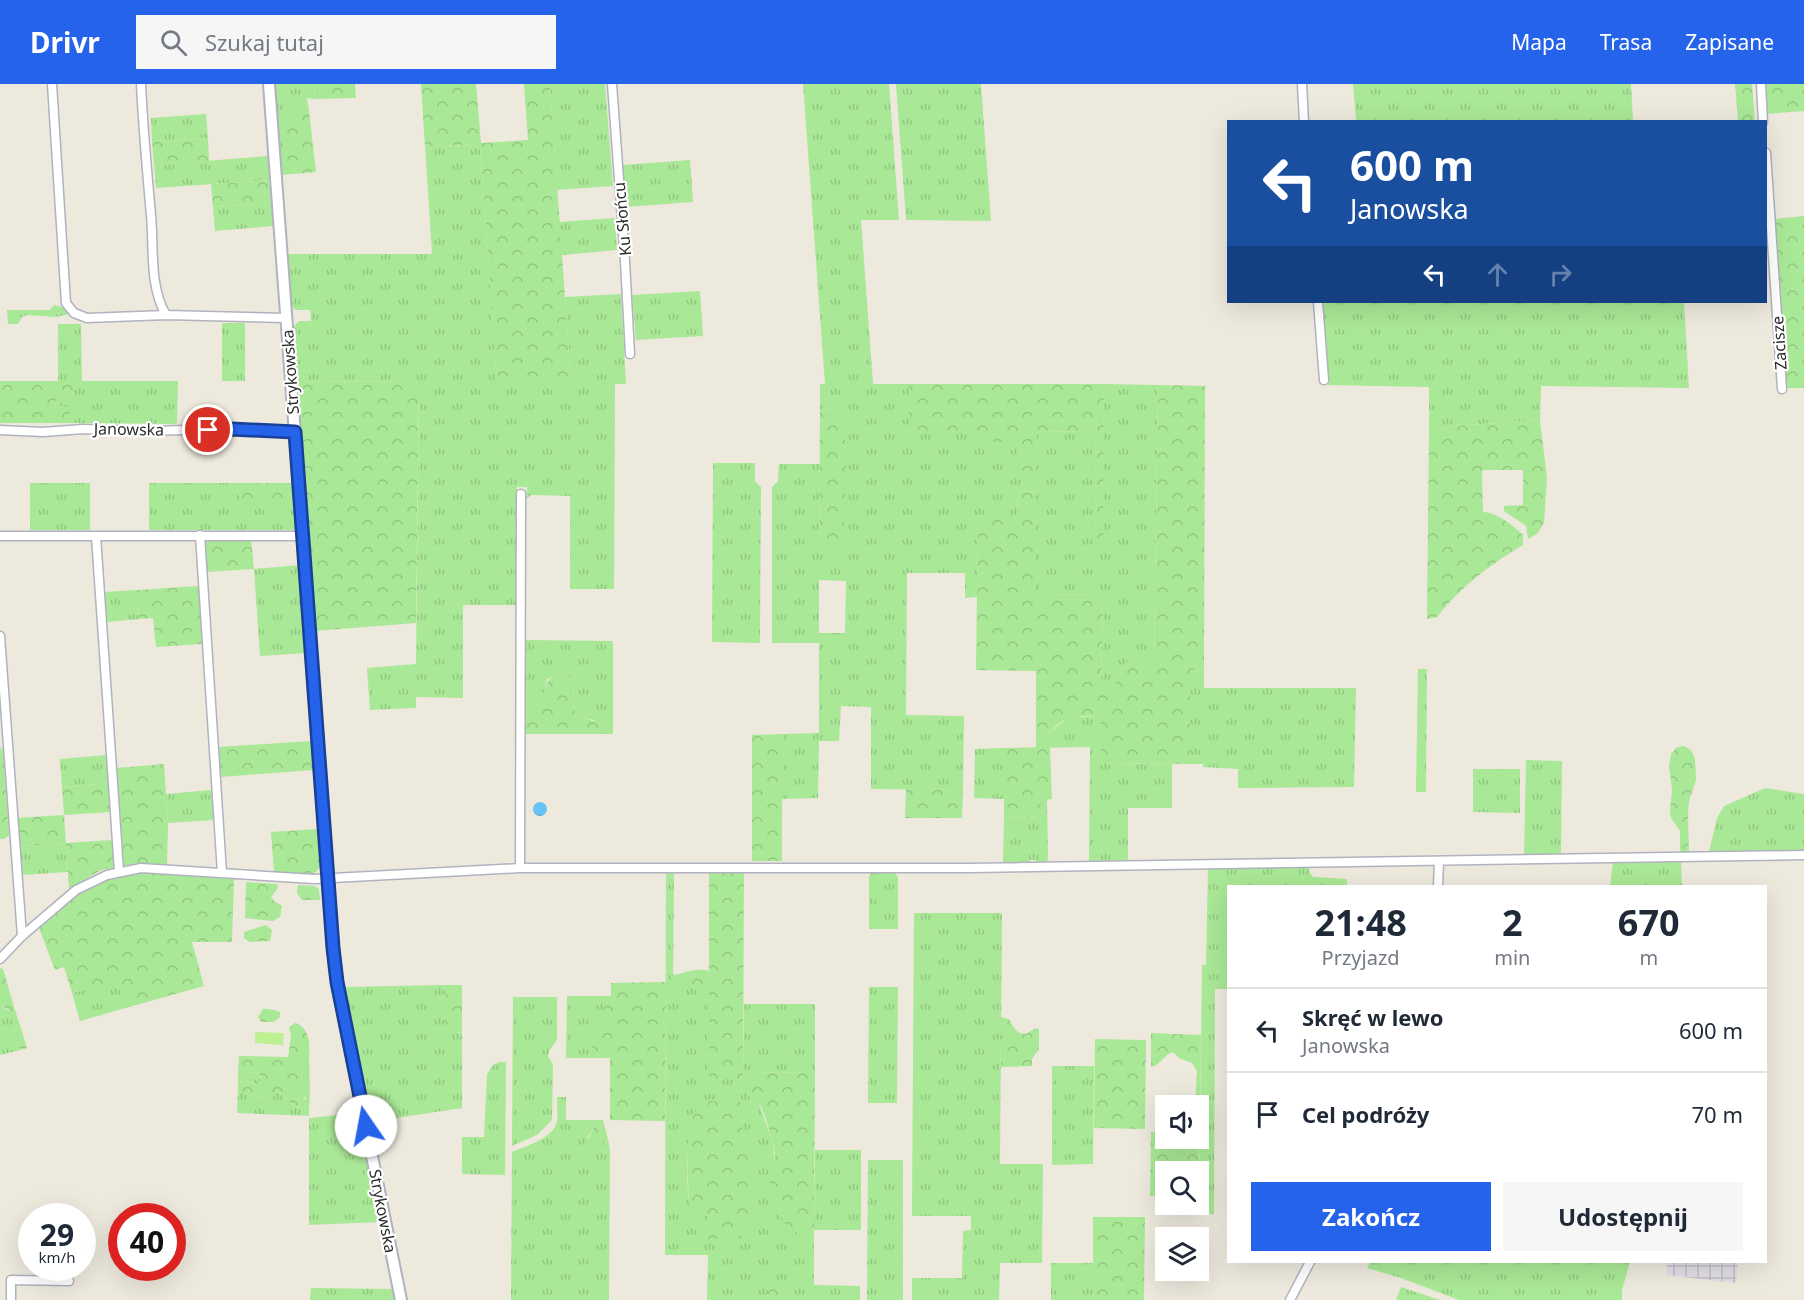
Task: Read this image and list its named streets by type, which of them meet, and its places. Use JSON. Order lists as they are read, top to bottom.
{
  "streets": {
    "street": [
      "Ku Słońcu",
      "Zacisze",
      "Strykowska",
      "Janowska"
    ]
  },
  "crossings": [
    ["Strykowska", "Janowska"]
  ],
  "page": {
    "header": "Drivr",
    "search": "Szukaj tutaj",
    "nav": ["Mapa", "Trasa", "Zapisane"],
    "turn": ["600 m", "Janowska"],
    "eta": [
      "21:48",
      "Przyjazd",
      "2",
      "min",
      "670",
      "m"
    ],
    "list": [
      {
        "name": "Skręć w lewo",
        "note": "Janowska",
        "value": "600 m"
      },
      {
        "name": "Cel podróży",
        "value": "70 m"
      }
    ],
    "buttons": ["Zakończ", "Udostępnij"],
    "speed": "29 km/h",
    "limit": "40"
  }
}
